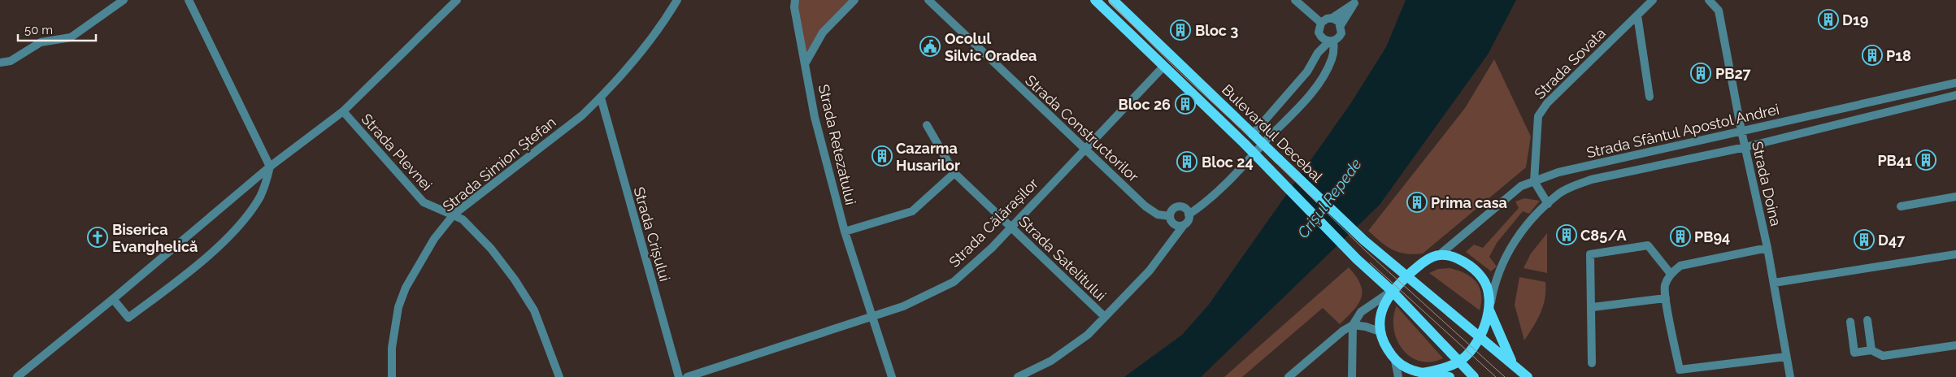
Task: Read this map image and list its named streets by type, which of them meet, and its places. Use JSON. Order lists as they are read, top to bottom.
{
  "streets": {
    "main road": ["Bulevardul Decebal"],
    "street": [
      "Strada Sovata",
      "Strada Constructorilor",
      "Strada Sfântul Apostol Andrei",
      "Strada Retezatului",
      "Strada Plevnei",
      "Strada Simion Ștefan",
      "Strada Doina",
      "Strada Călărașilor",
      "Strada Crișului",
      "Strada Satelitului"
    ]
  },
  "crossings": [
    ["Strada Sovata", "Strada Sfântul Apostol Andrei"],
    ["Strada Constructorilor", "Strada Călărașilor"],
    ["Strada Sfântul Apostol Andrei", "Strada Doina"],
    ["Bulevardul Decebal", "Strada Călărașilor"],
    ["Strada Retezatului", "Strada Călărașilor"],
    ["Strada Plevnei", "Strada Simion Ștefan"],
    ["Strada Simion Ștefan", "Strada Crișului"],
    ["Strada Călărașilor", "Strada Satelitului"]
  ],
  "water": ["Crișul Repede"],
  "places": {
    "building": [
      "D19",
      "Bloc 3",
      "P18",
      "PB27",
      "Bloc 26",
      "Cazarma Husarilor",
      "PB41",
      "Bloc 24",
      "Prima casa",
      "C85/A",
      "PB94",
      "D47"
    ],
    "public building": ["Ocolul Silvic Oradea"],
    "church": ["Biserica Evanghelică"]
  },
  "scale_bar": "50 m"
}
